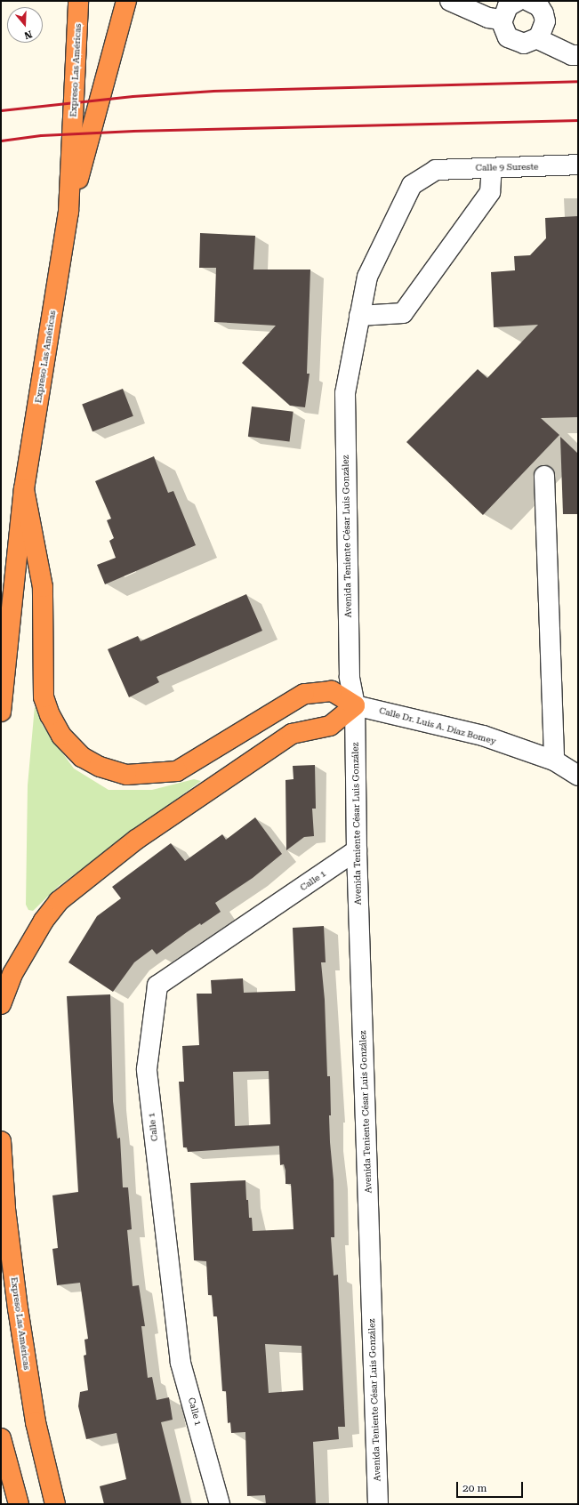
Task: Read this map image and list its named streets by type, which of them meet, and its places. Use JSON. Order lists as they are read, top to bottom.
{
  "streets": {
    "highway": ["Expreso Las Américas"],
    "street": [
      "Calle 9 Sureste",
      "Avenida Teniente César Luis González",
      "Calle Dr. Luis A. Díaz Bomey",
      "Calle 1"
    ]
  },
  "crossings": [
    ["Calle 9 Sureste", "Avenida Teniente César Luis González"],
    ["Avenida Teniente César Luis González", "Calle Dr. Luis A. Díaz Bomey"],
    ["Avenida Teniente César Luis González", "Calle 1"]
  ],
  "scale_bar": "20 m",
  "north": "bottom"
}
